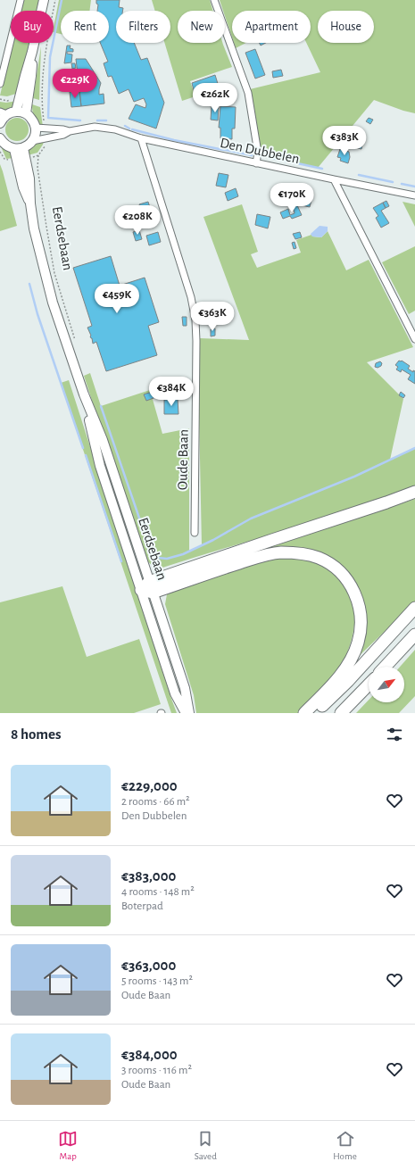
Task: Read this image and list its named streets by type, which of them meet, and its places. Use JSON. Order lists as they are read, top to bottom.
{
  "streets": {
    "main road": ["Eerdsebaan"],
    "street": ["Den Dubbelen", "Oude Baan"]
  },
  "crossings": [
    ["Den Dubbelen", "Oude Baan"]
  ],
  "north": "top right",
  "page": {
    "chip": [
      "Buy",
      "Rent",
      "Filters",
      "New",
      "Apartment",
      "House"
    ],
    "price": [
      "€229K",
      "€262K",
      "€383K",
      "€170K",
      "€208K",
      "€459K",
      "€363K",
      "€384K"
    ],
    "heading": "8 homes",
    "list": [
      {
        "name": "€229,000",
        "note": "2 rooms · 66 m² · Den Dubbelen"
      },
      {
        "name": "€383,000",
        "note": "4 rooms · 148 m² · Boterpad"
      },
      {
        "name": "€363,000",
        "note": "5 rooms · 143 m² · Oude Baan"
      },
      {
        "name": "€384,000",
        "note": "3 rooms · 116 m² · Oude Baan"
      }
    ],
    "tabs": ["Map", "Saved", "Home"]
  }
}
